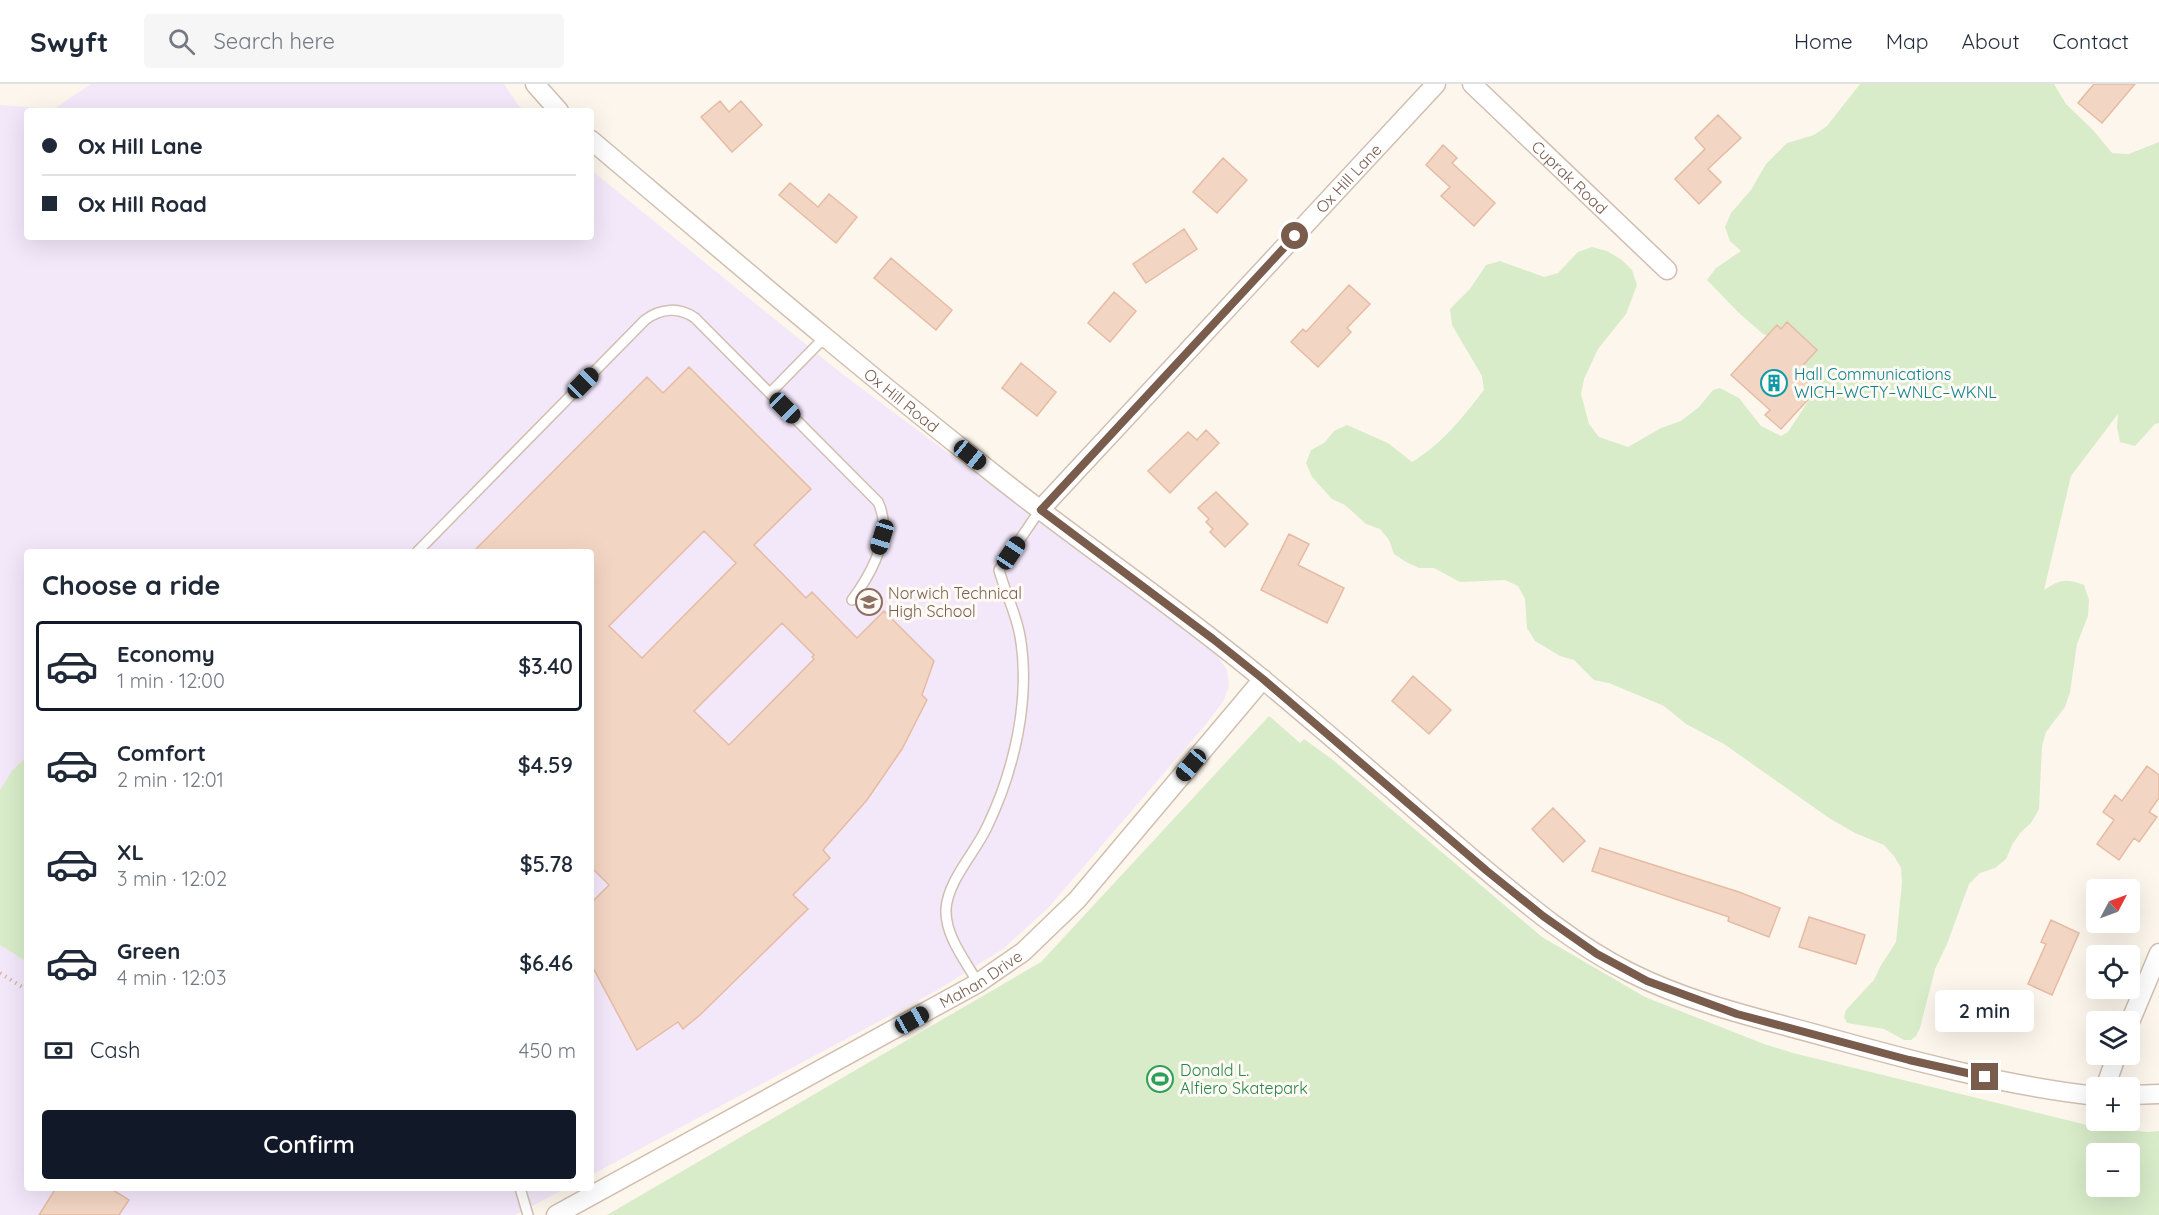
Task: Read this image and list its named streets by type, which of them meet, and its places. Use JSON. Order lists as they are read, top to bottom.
{
  "streets": {
    "street": [
      "Cuprak Road",
      "Ox Hill Lane",
      "Ox Hill Road",
      "Mahan Drive"
    ]
  },
  "crossings": [
    ["Ox Hill Lane", "Ox Hill Road"],
    ["Ox Hill Road", "Mahan Drive"]
  ],
  "places": {
    "building": ["Hall Communications WICH–WCTY–WNLC–WKNL"],
    "school or university": ["Norwich Technical High School"],
    "sports": ["Donald L. Alfiero Skatepark"]
  },
  "north": "top right",
  "page": {
    "header": "Swyft",
    "search": "Search here",
    "nav": [
      "Home",
      "Map",
      "About",
      "Contact"
    ],
    "banner": ["Ox Hill Lane", "Ox Hill Road"],
    "heading": "Choose a ride",
    "list": [
      {
        "name": "Economy",
        "note": "1 min · 12:00",
        "value": "$3.40"
      },
      {
        "name": "Comfort",
        "note": "2 min · 12:01",
        "value": "$4.59"
      },
      {
        "name": "XL",
        "note": "3 min · 12:02",
        "value": "$5.78"
      },
      {
        "name": "Green",
        "note": "4 min · 12:03",
        "value": "$6.46"
      }
    ],
    "map_buttons": ["+", "−"],
    "bubble": "2 min",
    "pay": ["Cash", "450 m"],
    "buttons": "Confirm"
  }
}
